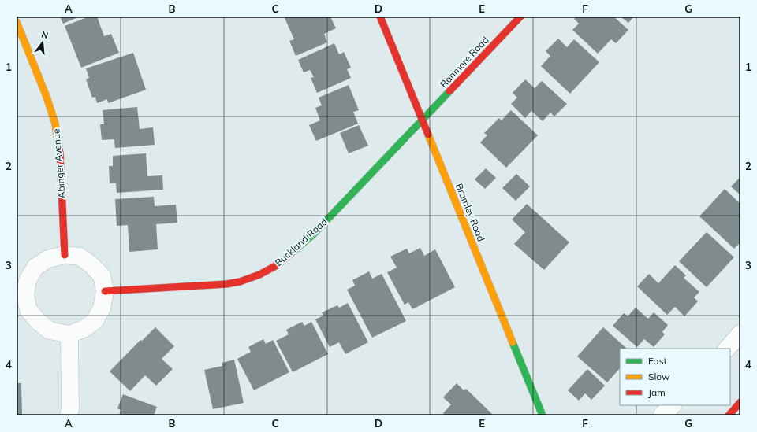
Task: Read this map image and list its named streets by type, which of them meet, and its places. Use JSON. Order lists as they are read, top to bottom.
{
  "streets": {
    "main road": [
      "Ranmore Road",
      "Abinger Avenue",
      "Bramley Road",
      "Buckland Road"
    ]
  },
  "crossings": [
    ["Ranmore Road", "Bramley Road"],
    ["Ranmore Road", "Buckland Road"],
    ["Abinger Avenue", "Buckland Road"],
    ["Bramley Road", "Buckland Road"]
  ],
  "legend": ["Fast", "Slow", "Jam"],
  "north": "top",
  "grid": {
    "columns": [
      "A",
      "B",
      "C",
      "D",
      "E",
      "F",
      "G"
    ],
    "rows": [
      "1",
      "2",
      "3",
      "4"
    ]
  }
}
